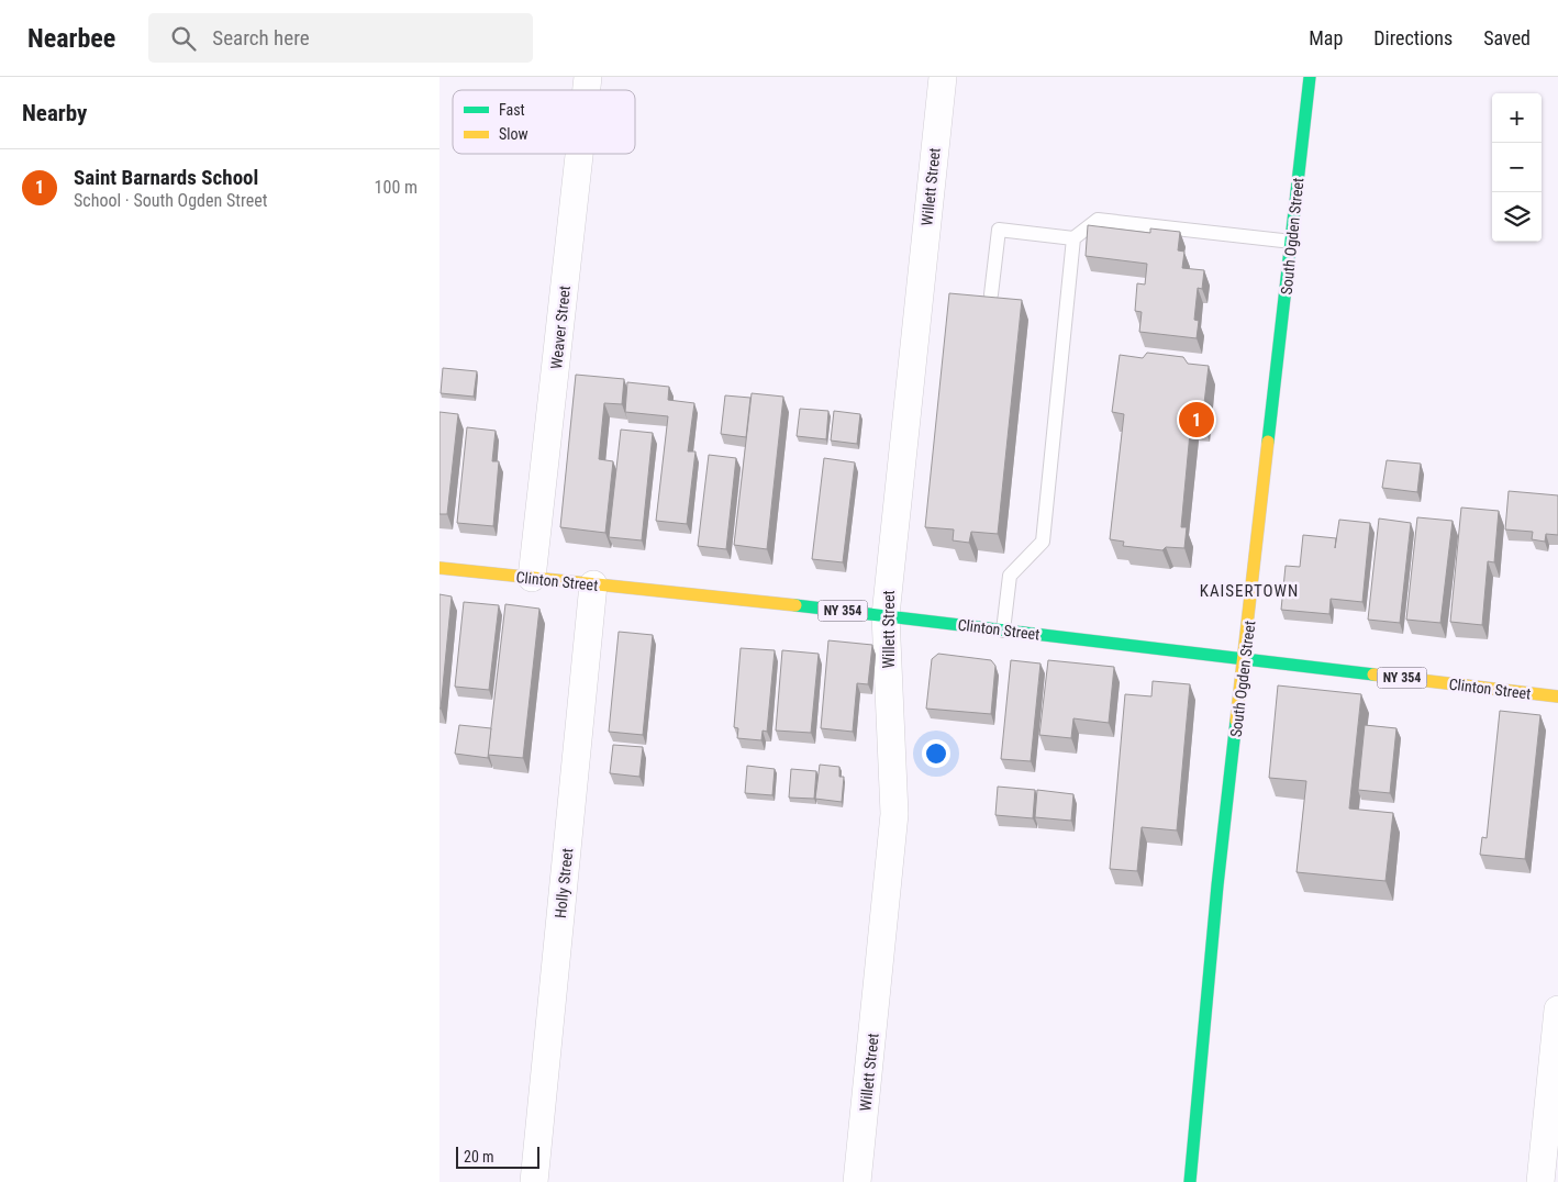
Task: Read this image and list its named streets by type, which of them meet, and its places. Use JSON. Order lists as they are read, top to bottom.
{
  "streets": {
    "main road": ["South Ogden Street", "Clinton Street", "NY 354"],
    "street": ["Willett Street", "Weaver Street", "Holly Street"]
  },
  "crossings": [
    ["Willett Street", "Clinton Street"],
    ["South Ogden Street", "Clinton Street"],
    ["Weaver Street", "Clinton Street"],
    ["Clinton Street", "Holly Street"]
  ],
  "districts": ["KAISERTOWN"],
  "legend": ["Fast", "Slow"],
  "scale_bar": "20 m",
  "page": {
    "header": "Nearbee",
    "search": "Search here",
    "nav": ["Map", "Directions", "Saved"],
    "heading": "Nearby",
    "map_buttons": ["+", "−"],
    "list": [
      {
        "mark": "1",
        "name": "Saint Barnards School",
        "note": "School · South Ogden Street",
        "value": "100 m"
      }
    ],
    "pins": "1",
    "scale": "20 m"
  }
}
